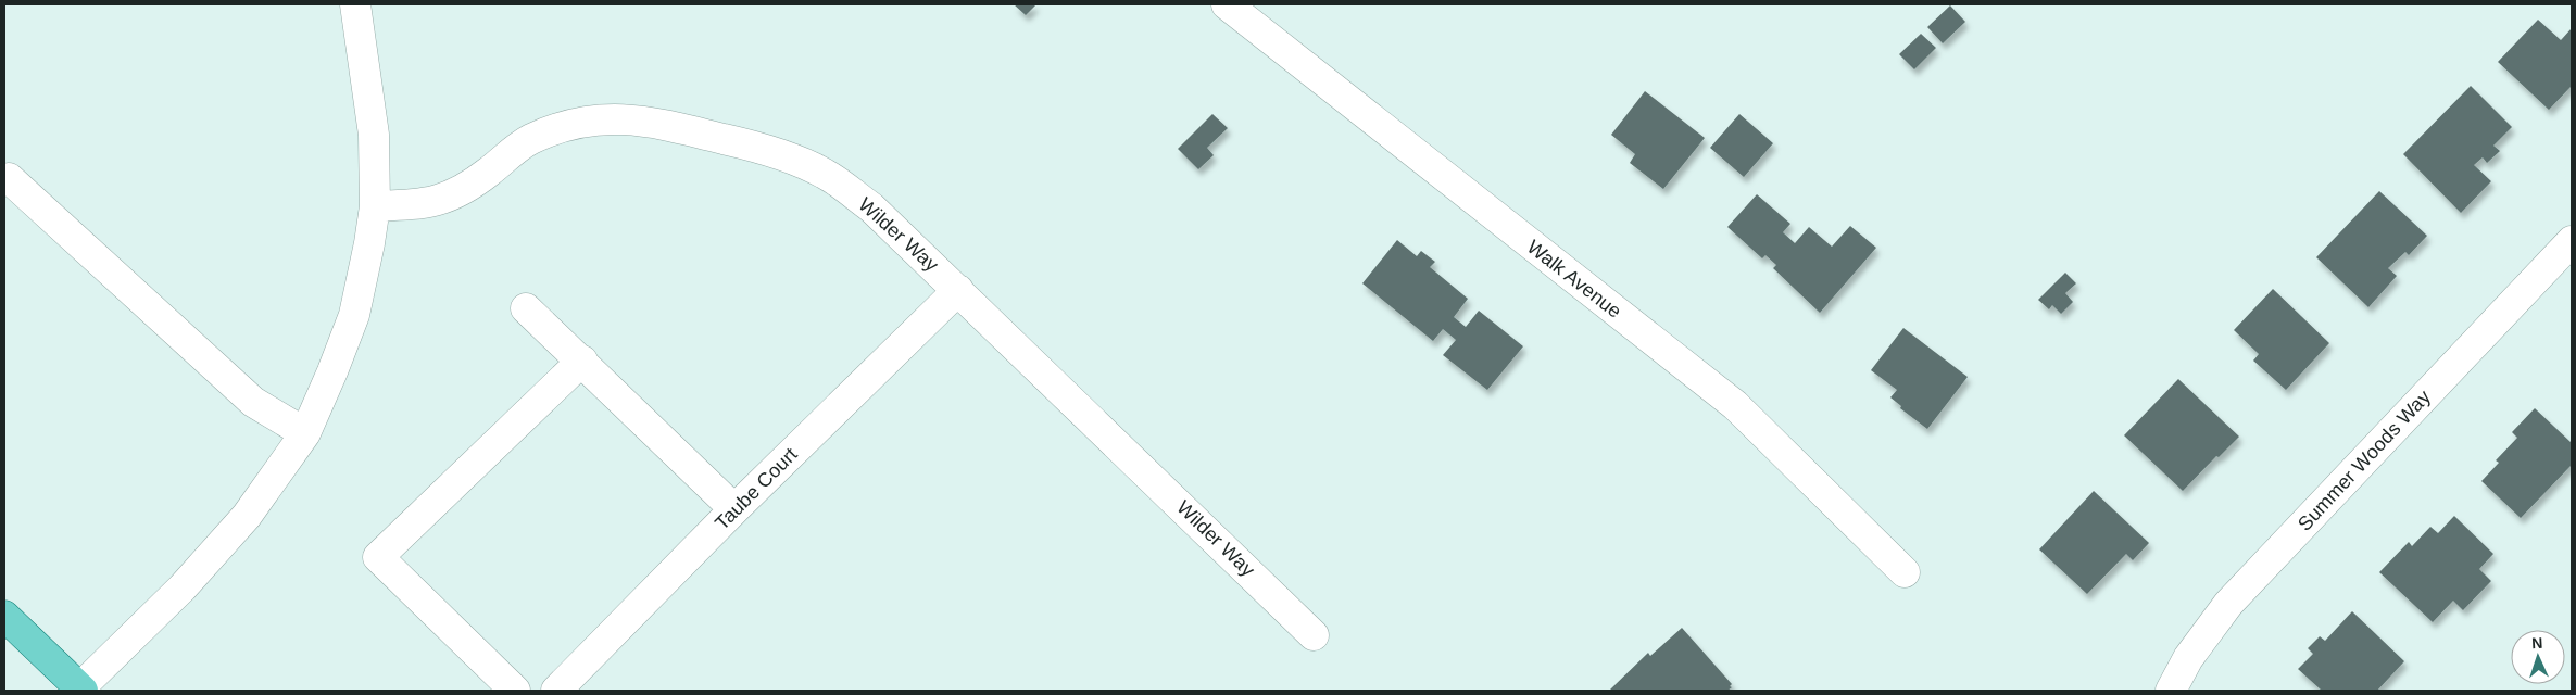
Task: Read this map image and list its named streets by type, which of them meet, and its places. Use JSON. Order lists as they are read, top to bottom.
{
  "streets": {
    "street": [
      "Wilder Way",
      "Walk Avenue",
      "Summer Woods Way",
      "Taube Court"
    ]
  },
  "crossings": [
    ["Wilder Way", "Taube Court"]
  ],
  "north": "top"
}
